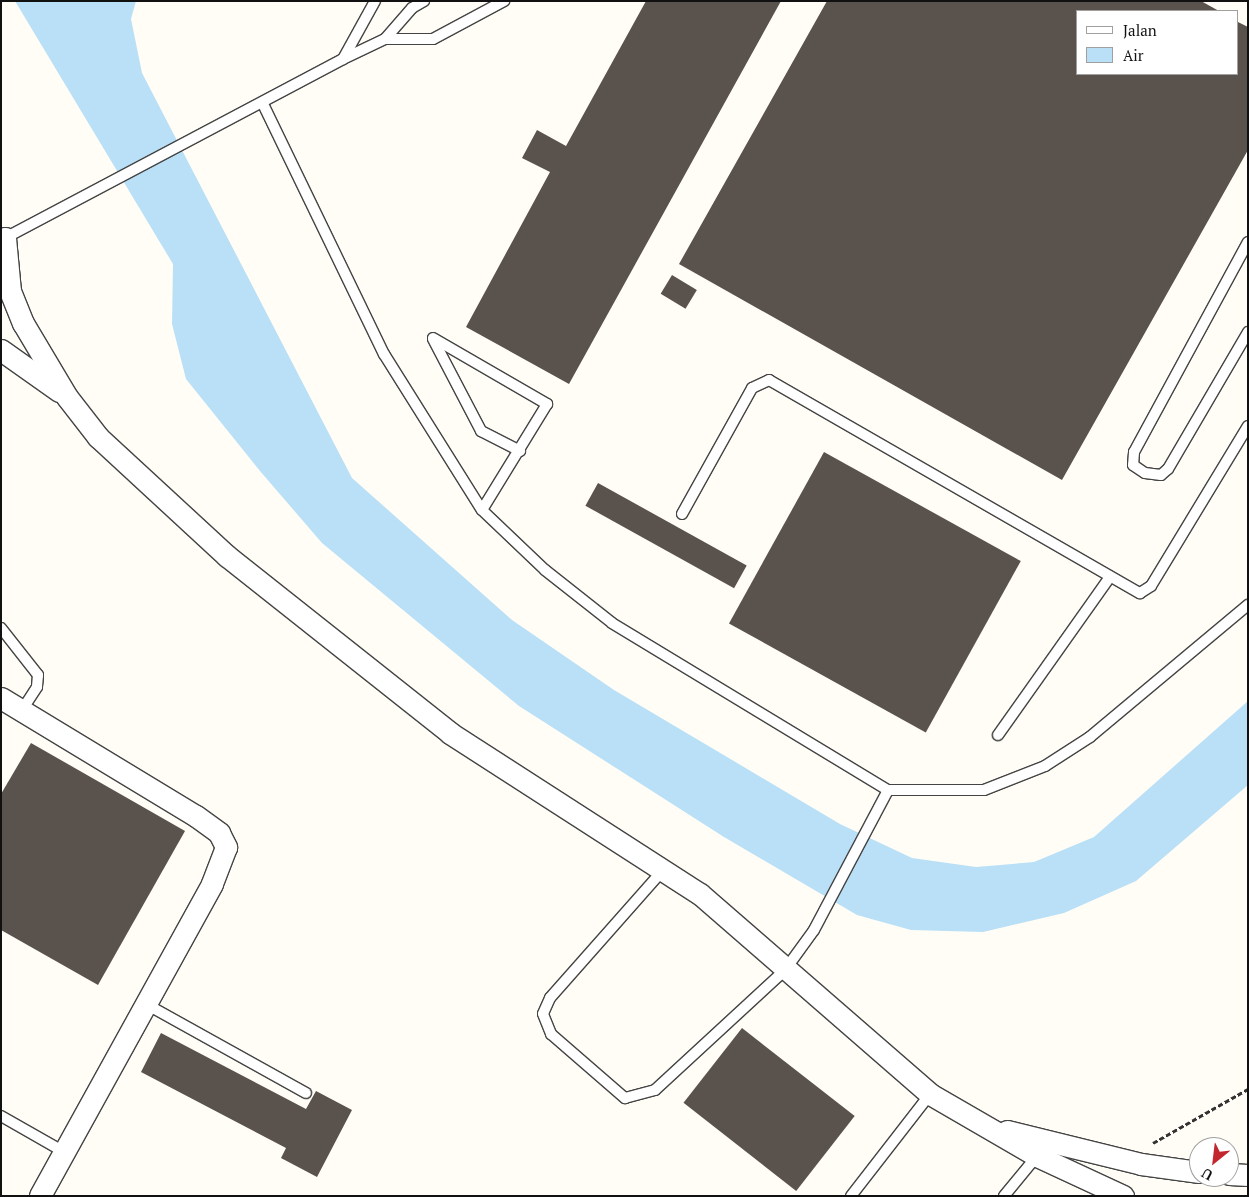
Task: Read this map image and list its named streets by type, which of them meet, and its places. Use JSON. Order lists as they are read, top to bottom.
{
  "legend": ["Jalan", "Air"],
  "north": "bottom left"
}
